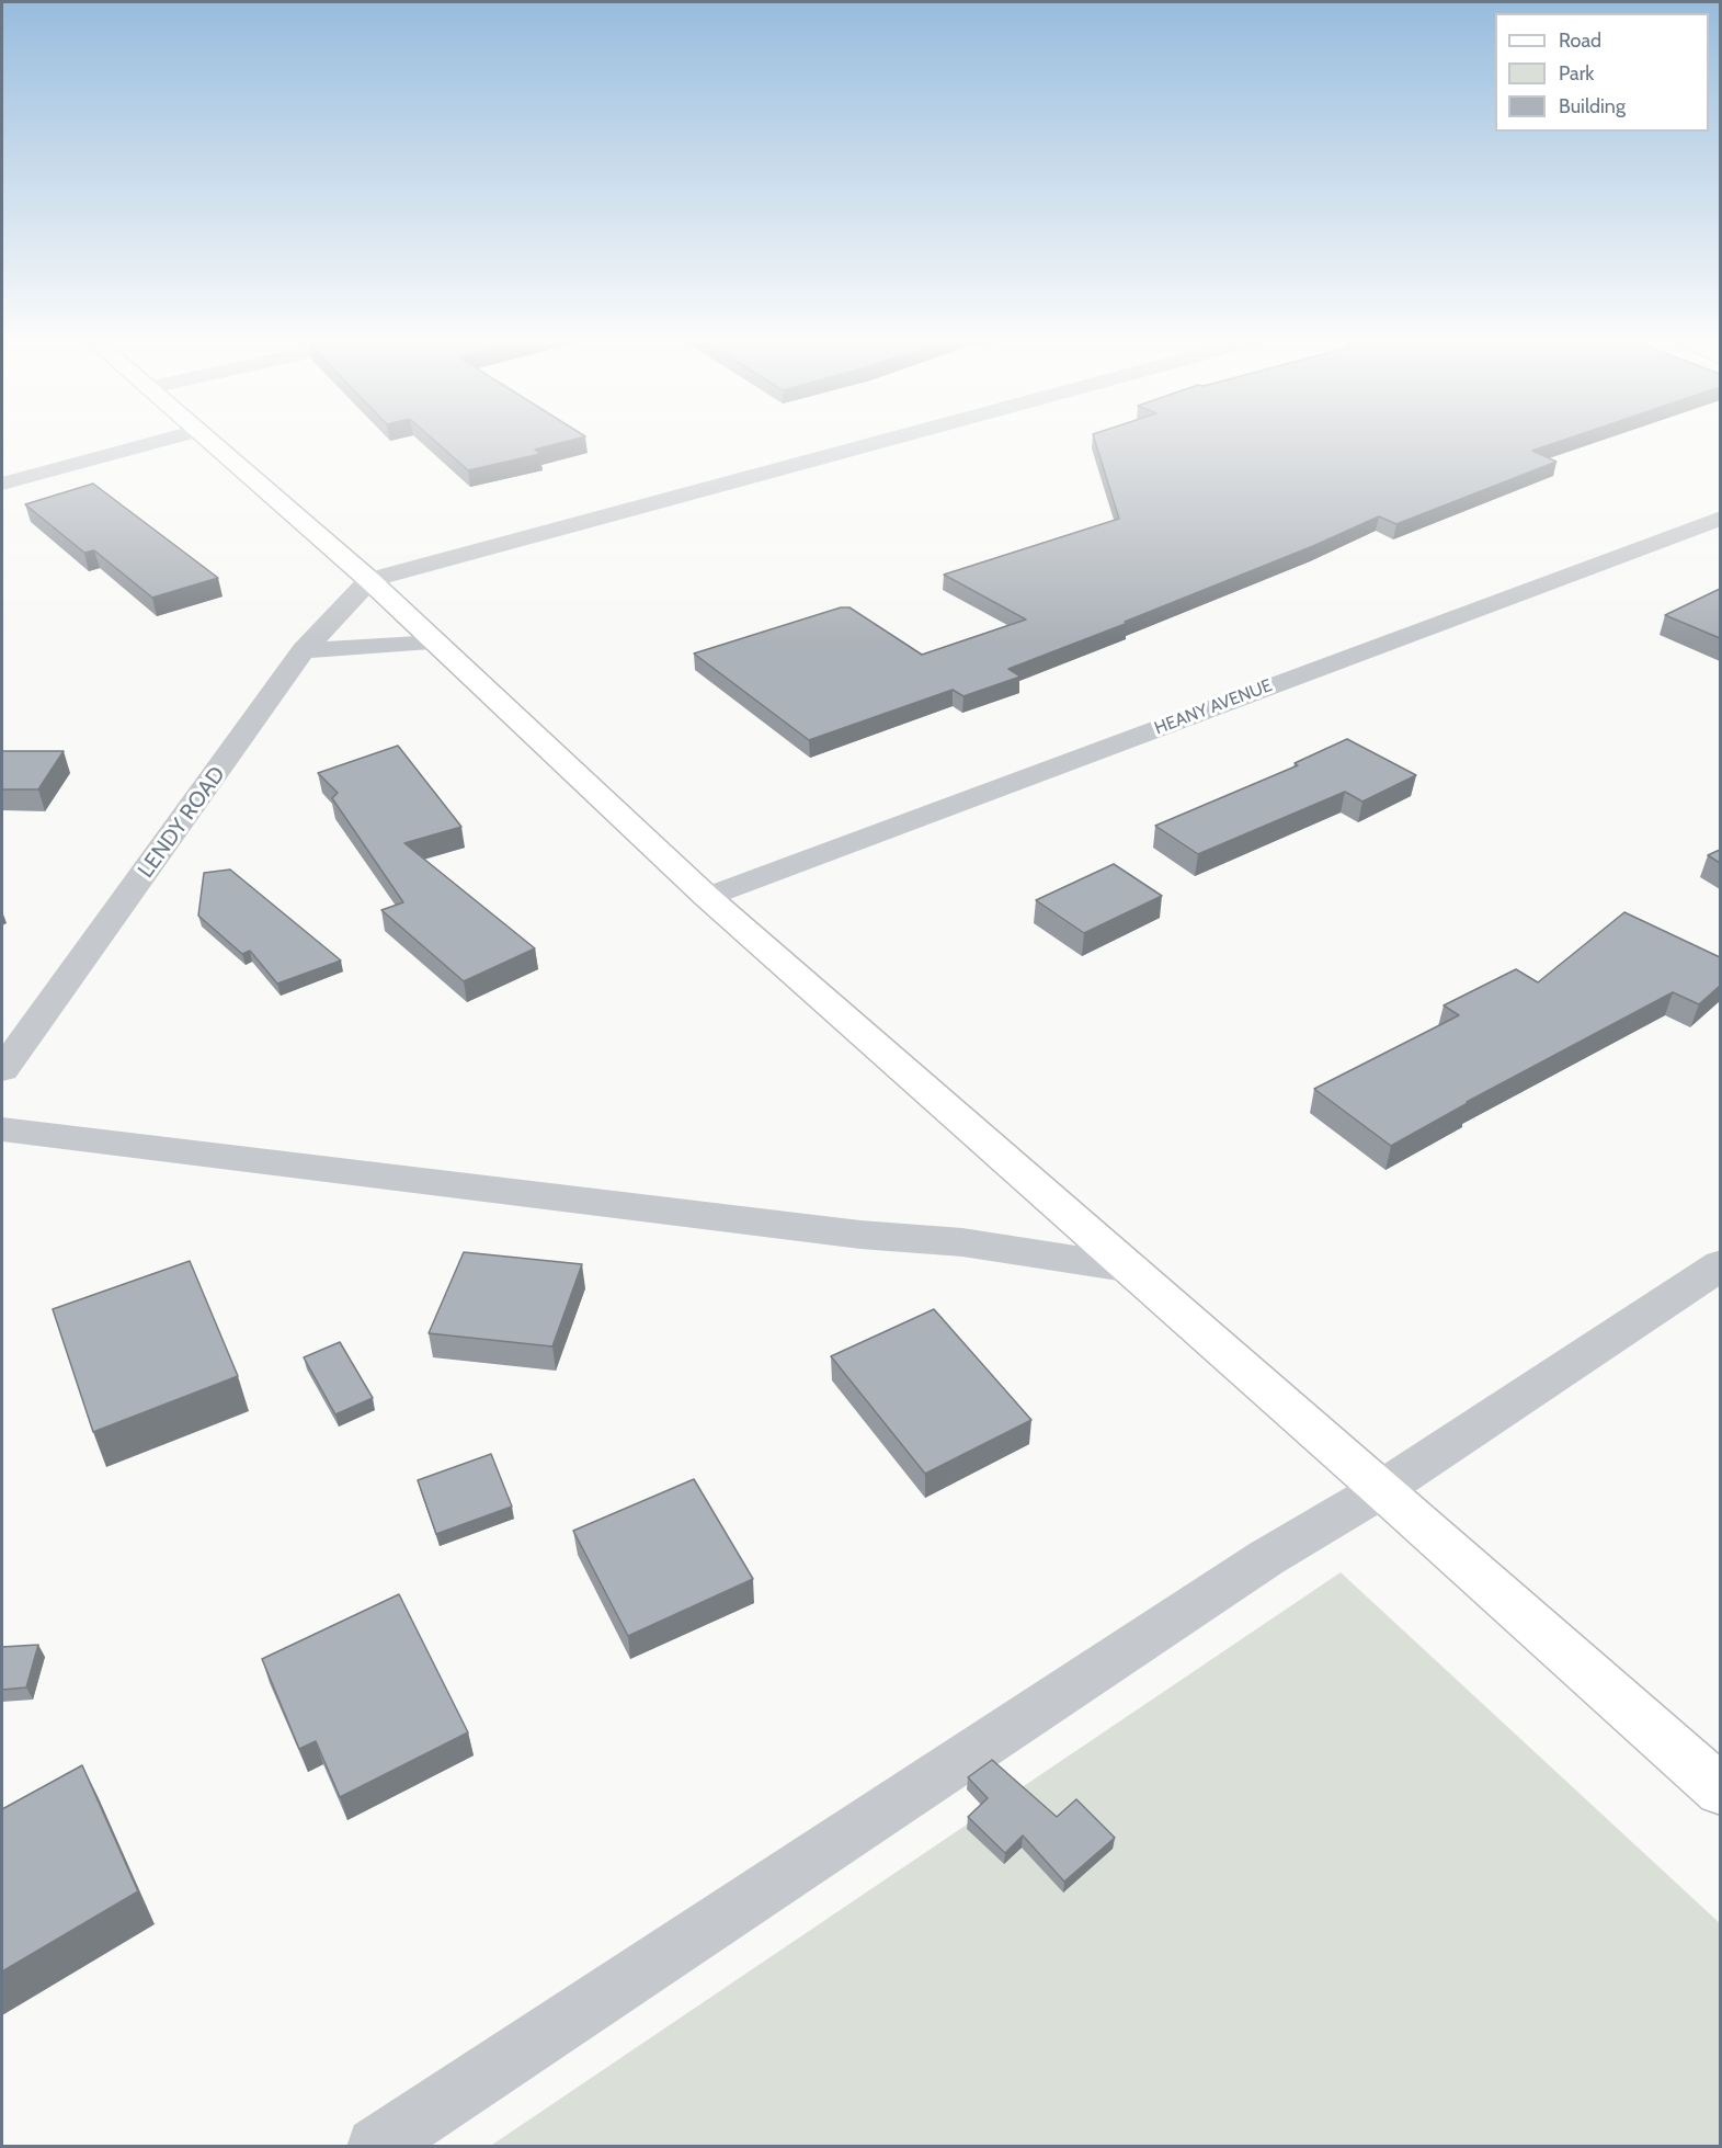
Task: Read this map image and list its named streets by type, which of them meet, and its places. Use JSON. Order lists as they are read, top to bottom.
{
  "streets": {
    "street": ["HEANY AVENUE", "LENDY ROAD"]
  },
  "legend": ["Road", "Park", "Building"]
}
